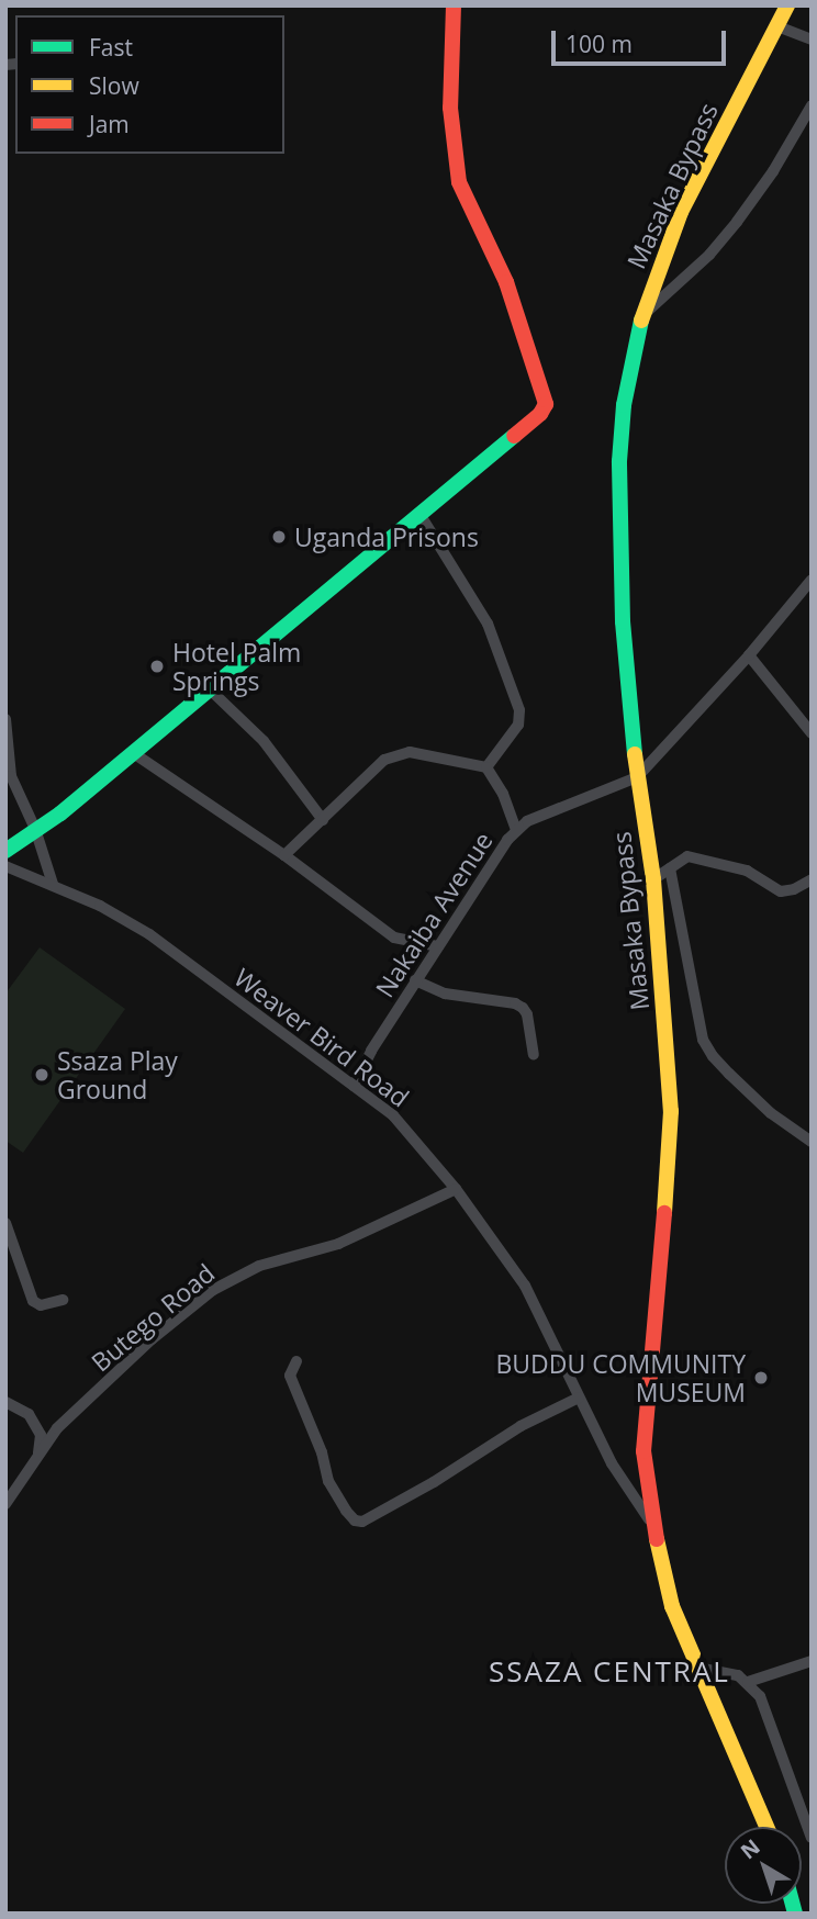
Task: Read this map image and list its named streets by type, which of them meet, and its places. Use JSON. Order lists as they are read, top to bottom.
{
  "streets": {
    "main road": ["Masaka Bypass"],
    "street": ["Nakaiba Avenue", "Weaver Bird Road", "Butego Road"]
  },
  "crossings": [
    ["Masaka Bypass", "Nakaiba Avenue"],
    ["Masaka Bypass", "Weaver Bird Road"],
    ["Nakaiba Avenue", "Weaver Bird Road"],
    ["Weaver Bird Road", "Butego Road"]
  ],
  "districts": ["SSAZA CENTRAL"],
  "places": [
    "Uganda Prisons",
    "Hotel Palm Springs",
    "Ssaza Play Ground",
    "BUDDU COMMUNITY MUSEUM"
  ],
  "legend": ["Fast", "Slow", "Jam"],
  "scale_bar": "100 m",
  "north": "top left"
}
